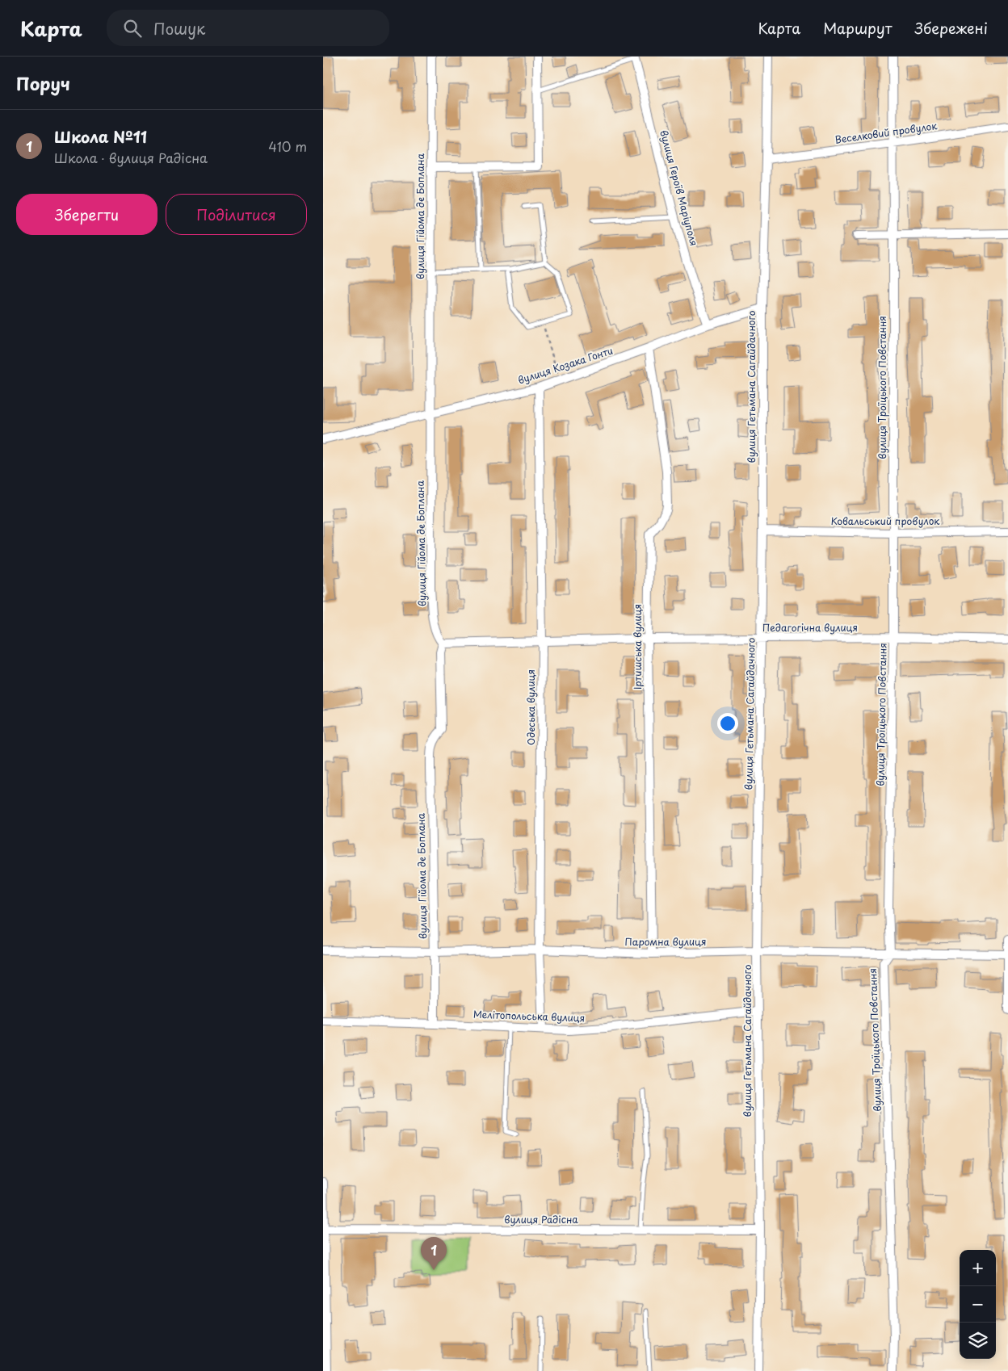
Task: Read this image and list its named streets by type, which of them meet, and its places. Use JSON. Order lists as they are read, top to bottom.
{
  "streets": {
    "street": [
      "Веселковий провулок",
      "вулиця Героїв Маріуполя",
      "вулиця Гійома де Боплана",
      "вулиця Козака Гонти",
      "вулиця Гетьмана Сагайдачного",
      "вулиця Троїцького Повстання",
      "Ковальський провулок",
      "Педагогічна вулиця",
      "Іртишська вулиця",
      "Одеська вулиця",
      "Паромна вулиця",
      "Мелітопольська вулиця",
      "вулиця Радісна"
    ]
  },
  "crossings": [
    ["Веселковий провулок", "вулиця Гетьмана Сагайдачного"],
    ["Веселковий провулок", "вулиця Троїцького Повстання"],
    ["вулиця Героїв Маріуполя", "вулиця Козака Гонти"],
    ["вулиця Гійома де Боплана", "вулиця Козака Гонти"],
    ["вулиця Гійома де Боплана", "Педагогічна вулиця"],
    ["вулиця Гійома де Боплана", "Паромна вулиця"],
    ["вулиця Гійома де Боплана", "Мелітопольська вулиця"],
    ["вулиця Козака Гонти", "вулиця Гетьмана Сагайдачного"],
    ["вулиця Козака Гонти", "Іртишська вулиця"],
    ["вулиця Козака Гонти", "Одеська вулиця"],
    ["вулиця Гетьмана Сагайдачного", "Ковальський провулок"],
    ["вулиця Гетьмана Сагайдачного", "Педагогічна вулиця"],
    ["вулиця Гетьмана Сагайдачного", "Паромна вулиця"],
    ["вулиця Гетьмана Сагайдачного", "Мелітопольська вулиця"],
    ["вулиця Гетьмана Сагайдачного", "вулиця Радісна"],
    ["вулиця Троїцького Повстання", "Ковальський провулок"],
    ["вулиця Троїцького Повстання", "Педагогічна вулиця"],
    ["вулиця Троїцького Повстання", "Паромна вулиця"],
    ["Педагогічна вулиця", "Іртишська вулиця"],
    ["Педагогічна вулиця", "Одеська вулиця"],
    ["Іртишська вулиця", "Паромна вулиця"],
    ["Одеська вулиця", "Паромна вулиця"],
    ["Одеська вулиця", "Мелітопольська вулиця"]
  ],
  "page": {
    "header": "Карта",
    "search": "Пошук",
    "nav": ["Карта", "Маршрут", "Збережені"],
    "heading": "Поруч",
    "list": [
      {
        "mark": "1",
        "name": "Школа №11",
        "note": "Школа · вулиця Радісна",
        "value": "410 m"
      }
    ],
    "buttons": ["Зберегти", "Поділитися"],
    "pins": "1",
    "map_buttons": ["+", "−"]
  }
}
